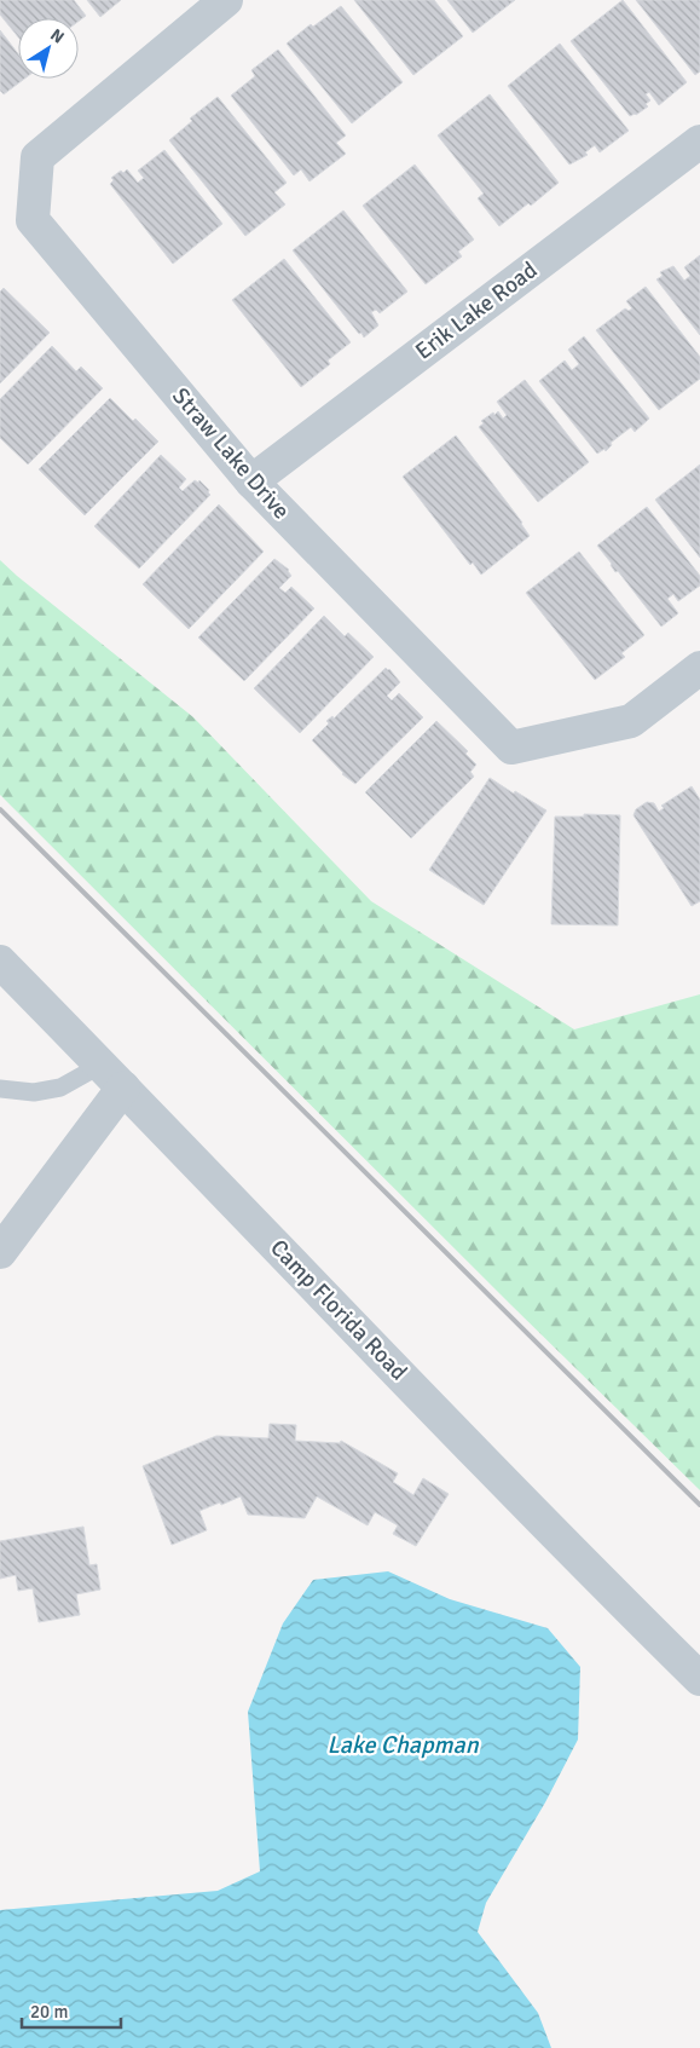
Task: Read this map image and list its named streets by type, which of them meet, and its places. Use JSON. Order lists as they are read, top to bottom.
{
  "streets": {
    "street": ["Erik Lake Road", "Straw Lake Drive", "Camp Florida Road"]
  },
  "crossings": [
    ["Erik Lake Road", "Straw Lake Drive"]
  ],
  "water": ["Lake Chapman"],
  "scale_bar": "20 m",
  "north": "top right"
}
